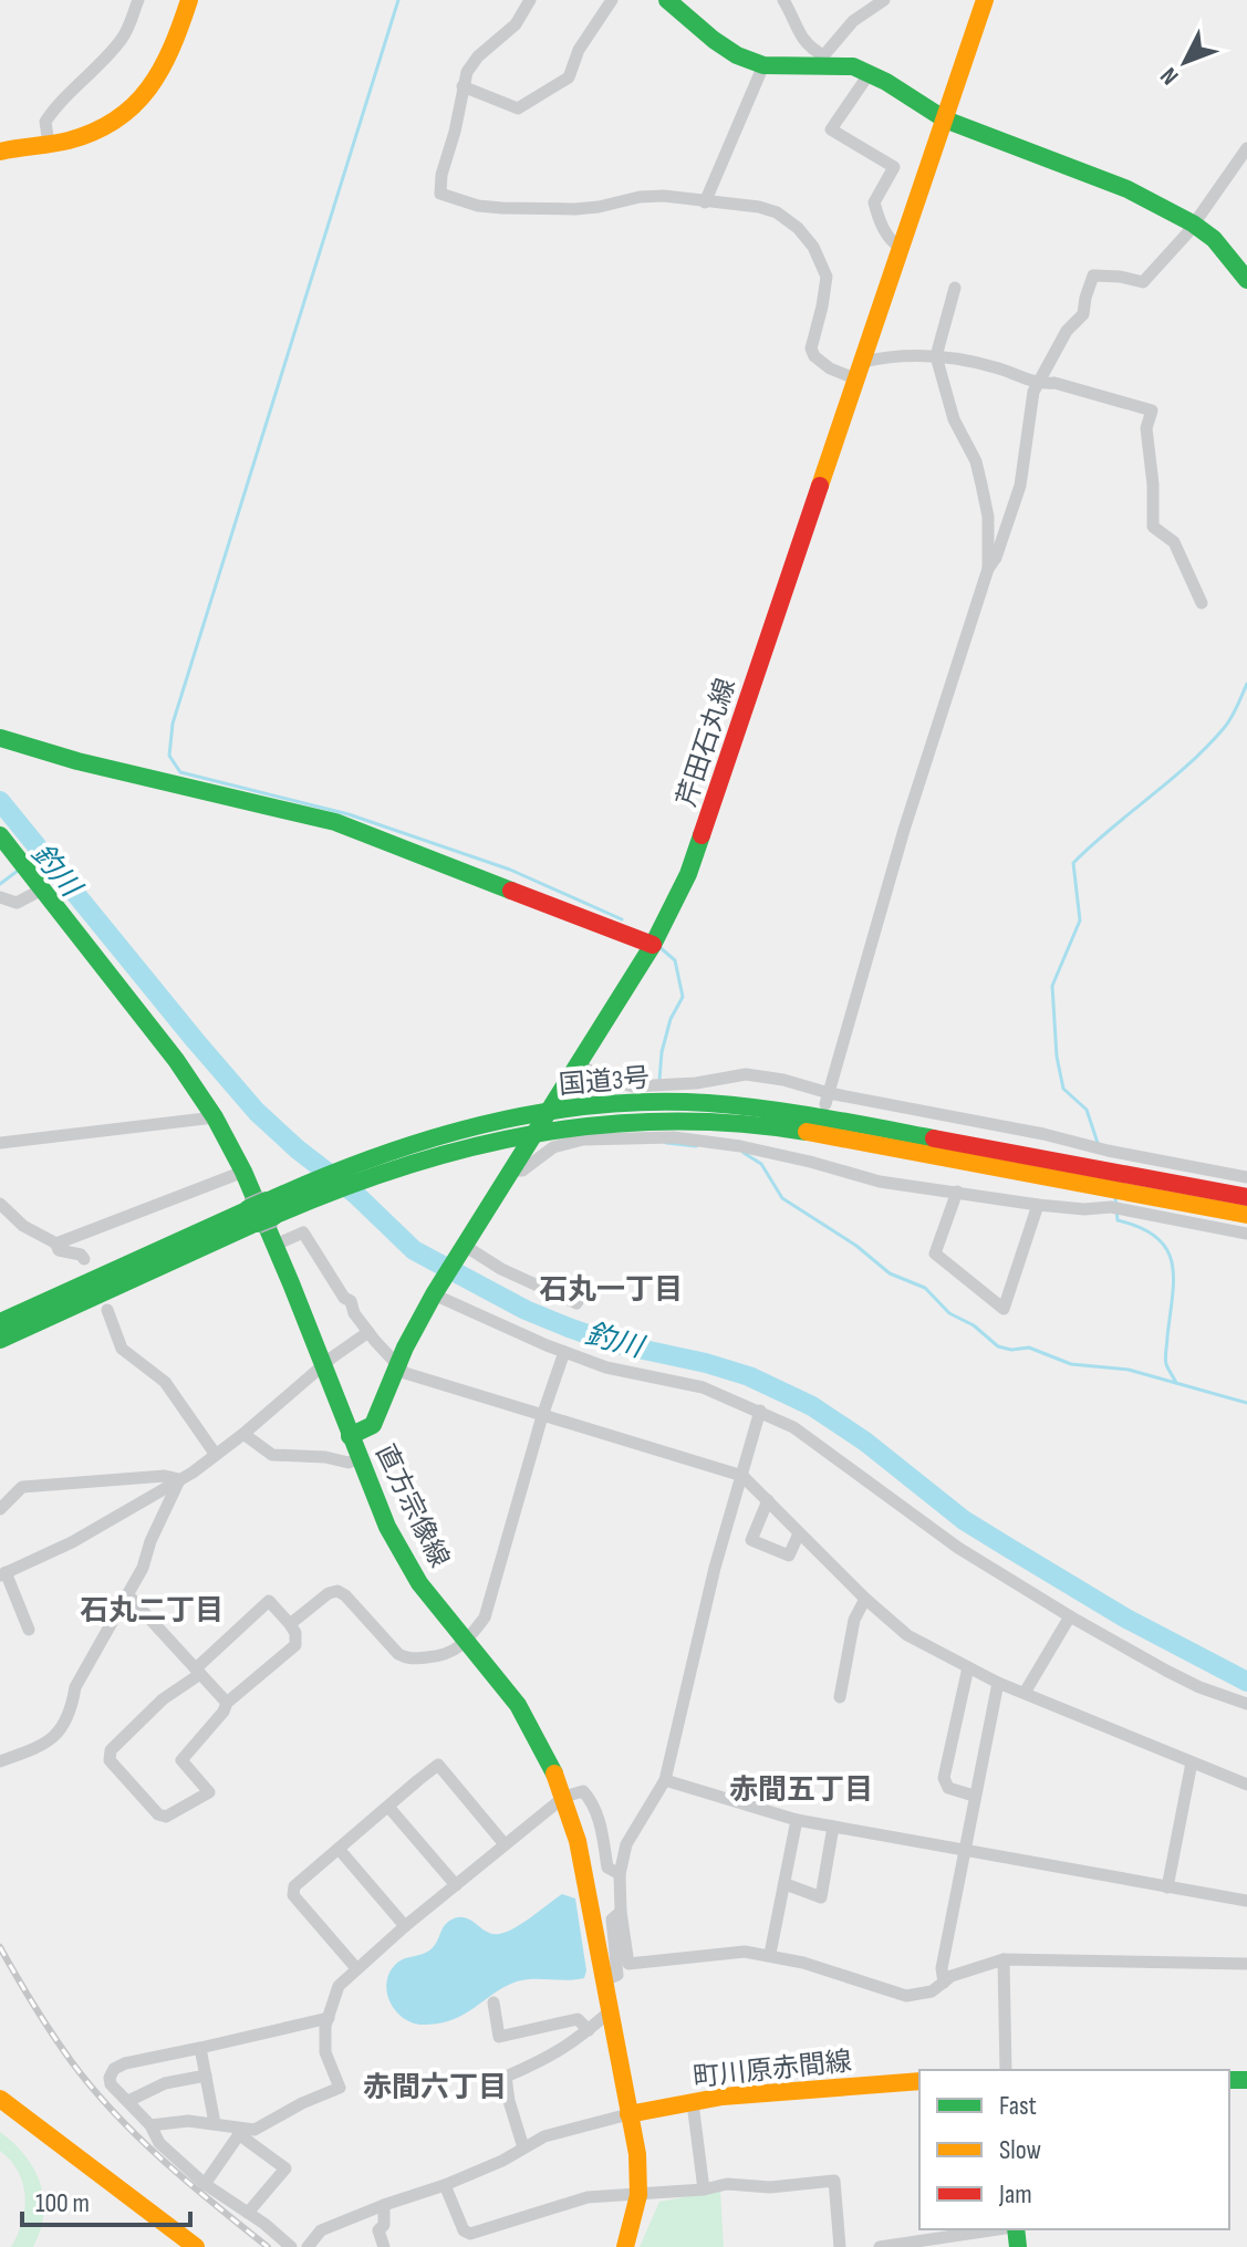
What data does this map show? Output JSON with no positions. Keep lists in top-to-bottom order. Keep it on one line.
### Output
{"streets":{"main road":["芹田石丸線","国道3号","直方宗像線","町川原赤間線"]},"crossings":[["芹田石丸線","国道3号"],["芹田石丸線","直方宗像線"],["直方宗像線","町川原赤間線"]],"districts":["石丸一丁目","石丸二丁目","赤間五丁目","赤間六丁目"],"water":["釣川"],"legend":["Fast","Slow","Jam"],"scale_bar":"100 m","north":"bottom left"}
